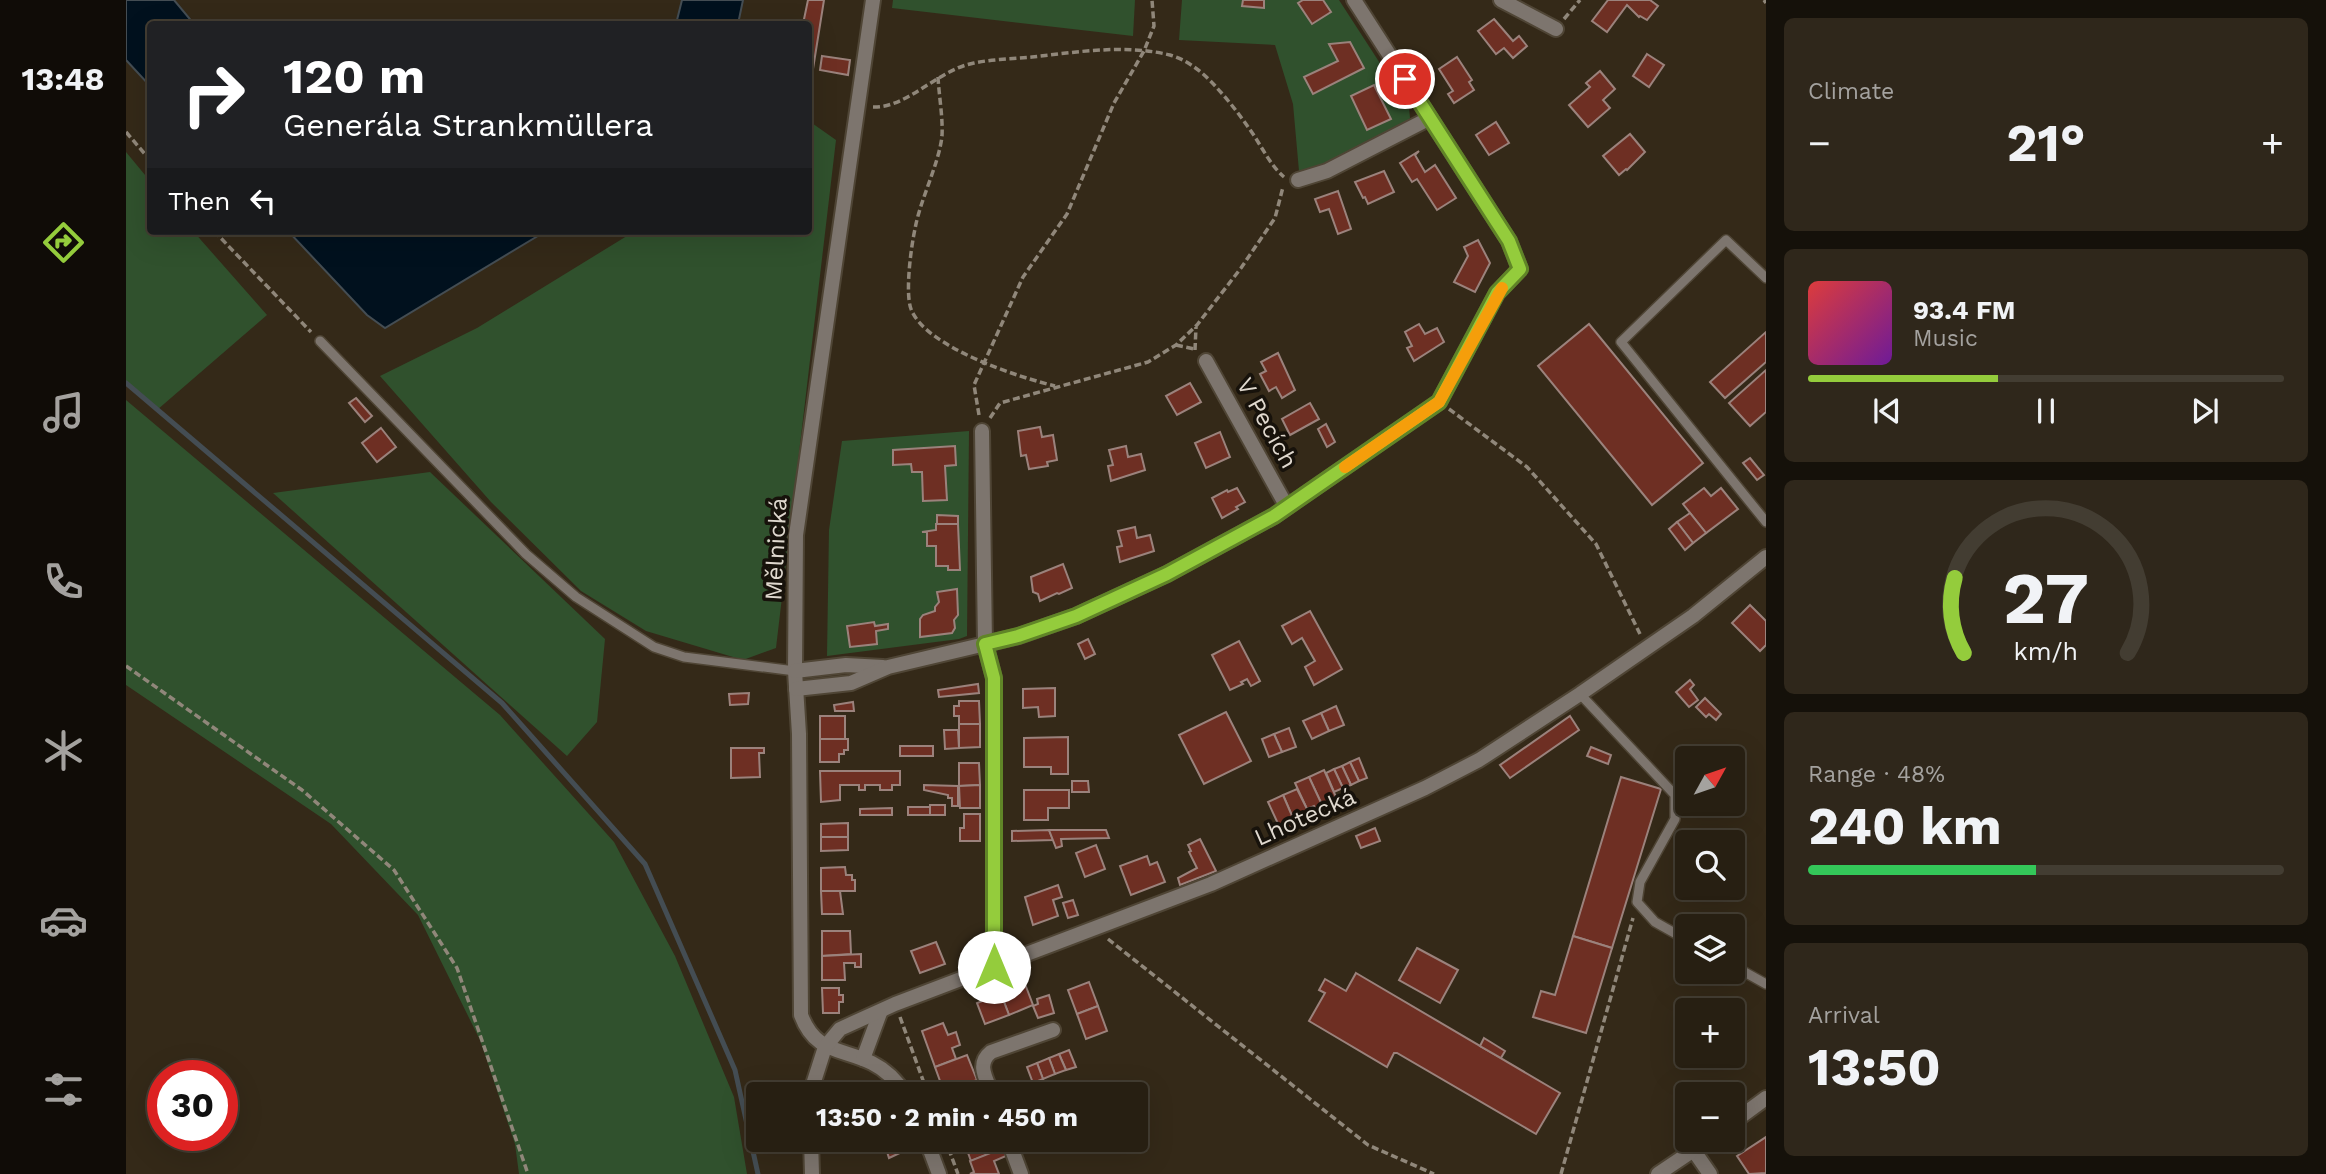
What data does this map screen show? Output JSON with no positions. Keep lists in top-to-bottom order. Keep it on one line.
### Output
{"streets":{"street":["V Pecích","Mělnická","Lhotecká"]},"crossings":[["Mělnická","Lhotecká"]],"north":"top right","page":{"tabs":"13:48","tile":["Climate",["Range · 48%","240 km"],["Arrival","13:50"]],"turn":["120 m","Generála Strankmüllera"],"heat":["−","21°","+"],"then":"Then","song":["93.4 FM","Music"],"map_buttons":["+","−"],"limit":"30","trip":"13:50 · 2 min · 450 m","gauge":["27","km/h"]}}
